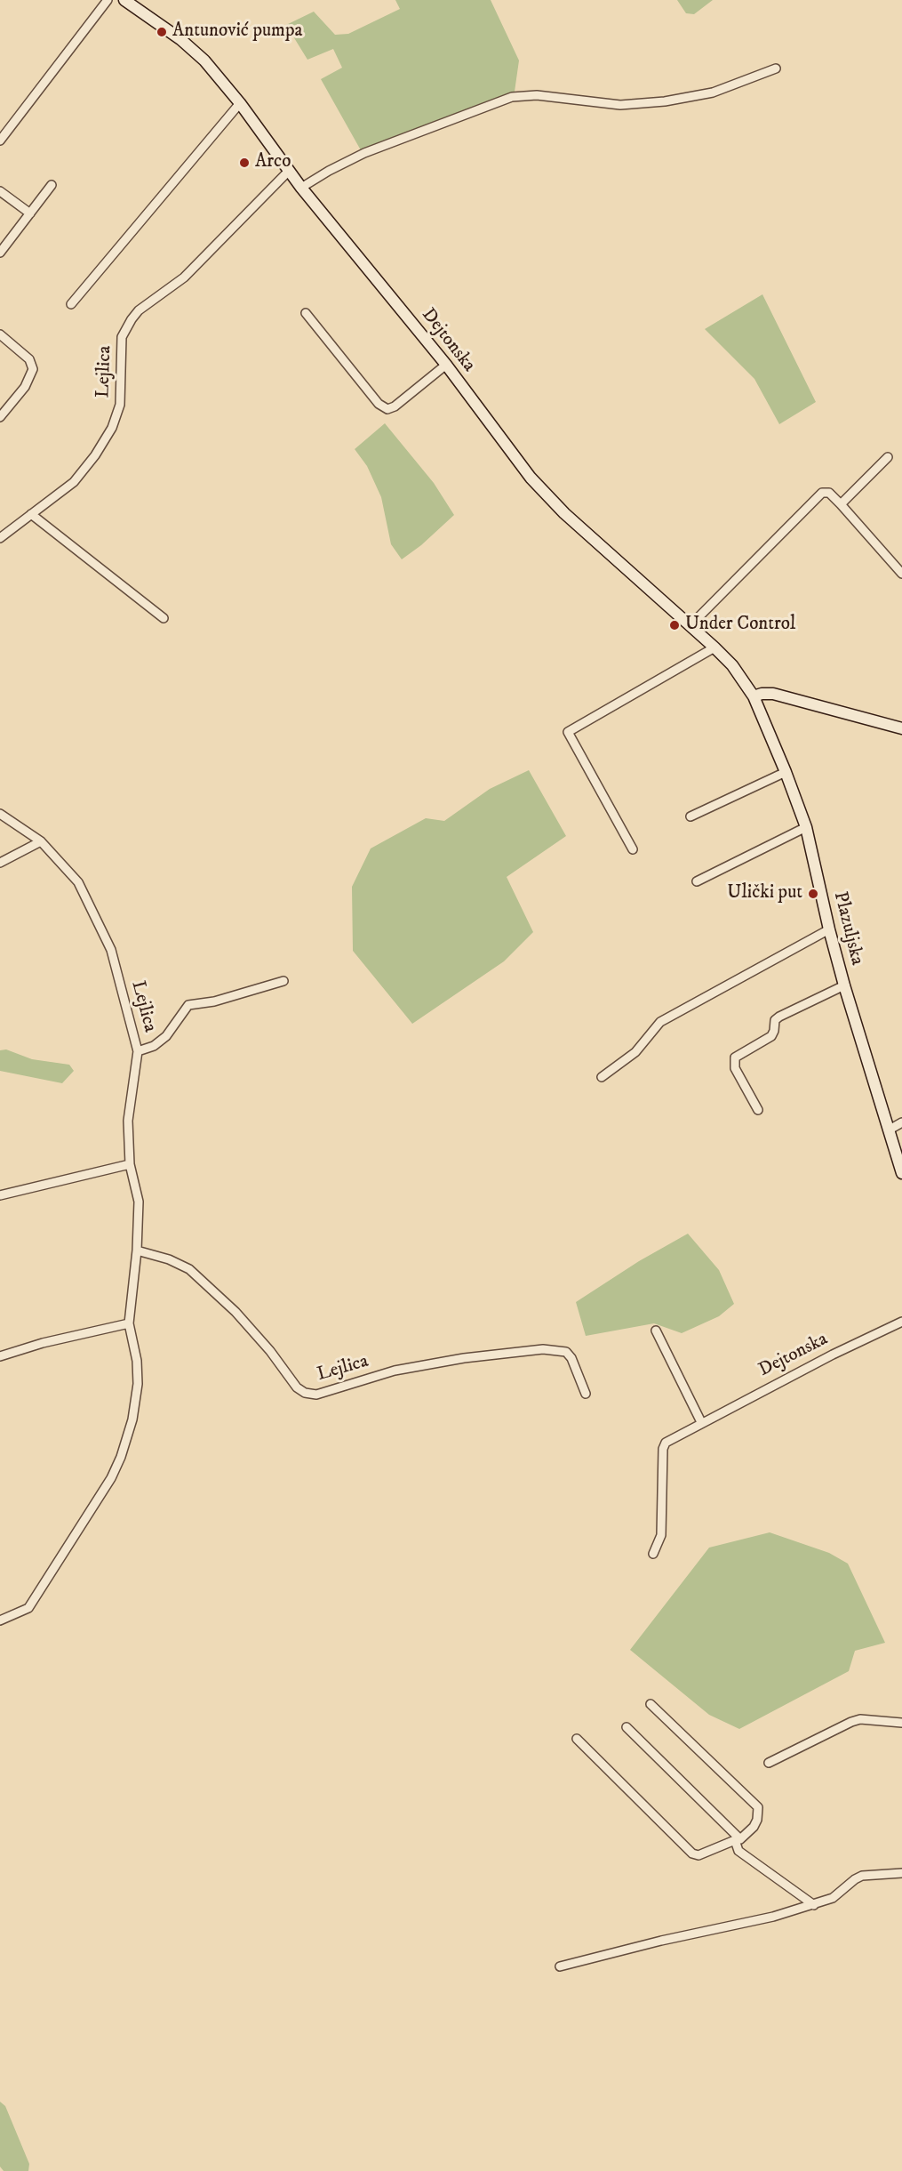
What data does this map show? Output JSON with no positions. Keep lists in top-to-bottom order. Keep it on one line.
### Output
{"streets":{"main road":["Dejtonska","Plazuljska"],"street":["Lejlica"]},"crossings":[["Dejtonska","Lejlica"],["Dejtonska","Plazuljska"]],"places":["Antunović pumpa","Arco","Under Control","Ulički put"]}
